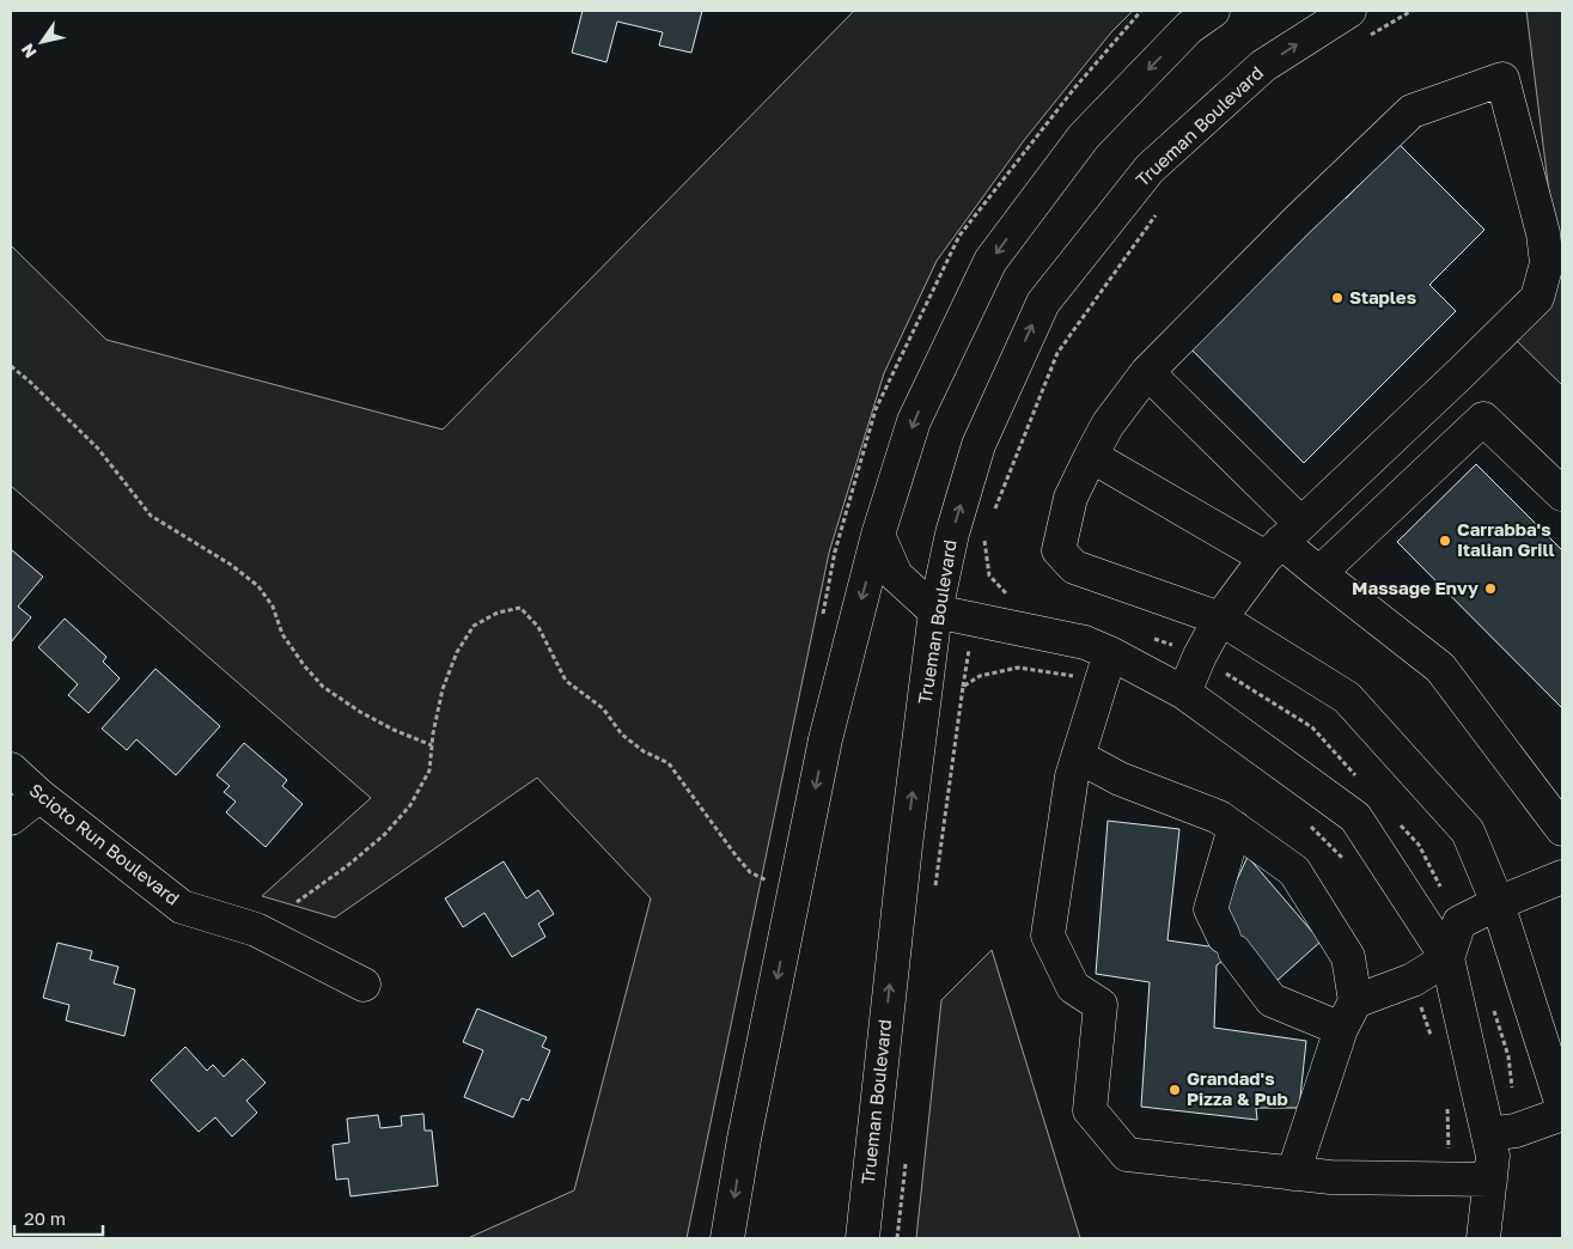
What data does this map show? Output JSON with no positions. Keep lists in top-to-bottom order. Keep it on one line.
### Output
{"streets":{"main road":["Trueman Boulevard","Scioto Run Boulevard"]},"places":["Staples","Carrabba's Italian Grill","Massage Envy","Grandad's Pizza & Pub"],"scale_bar":"20 m","north":"bottom left"}
